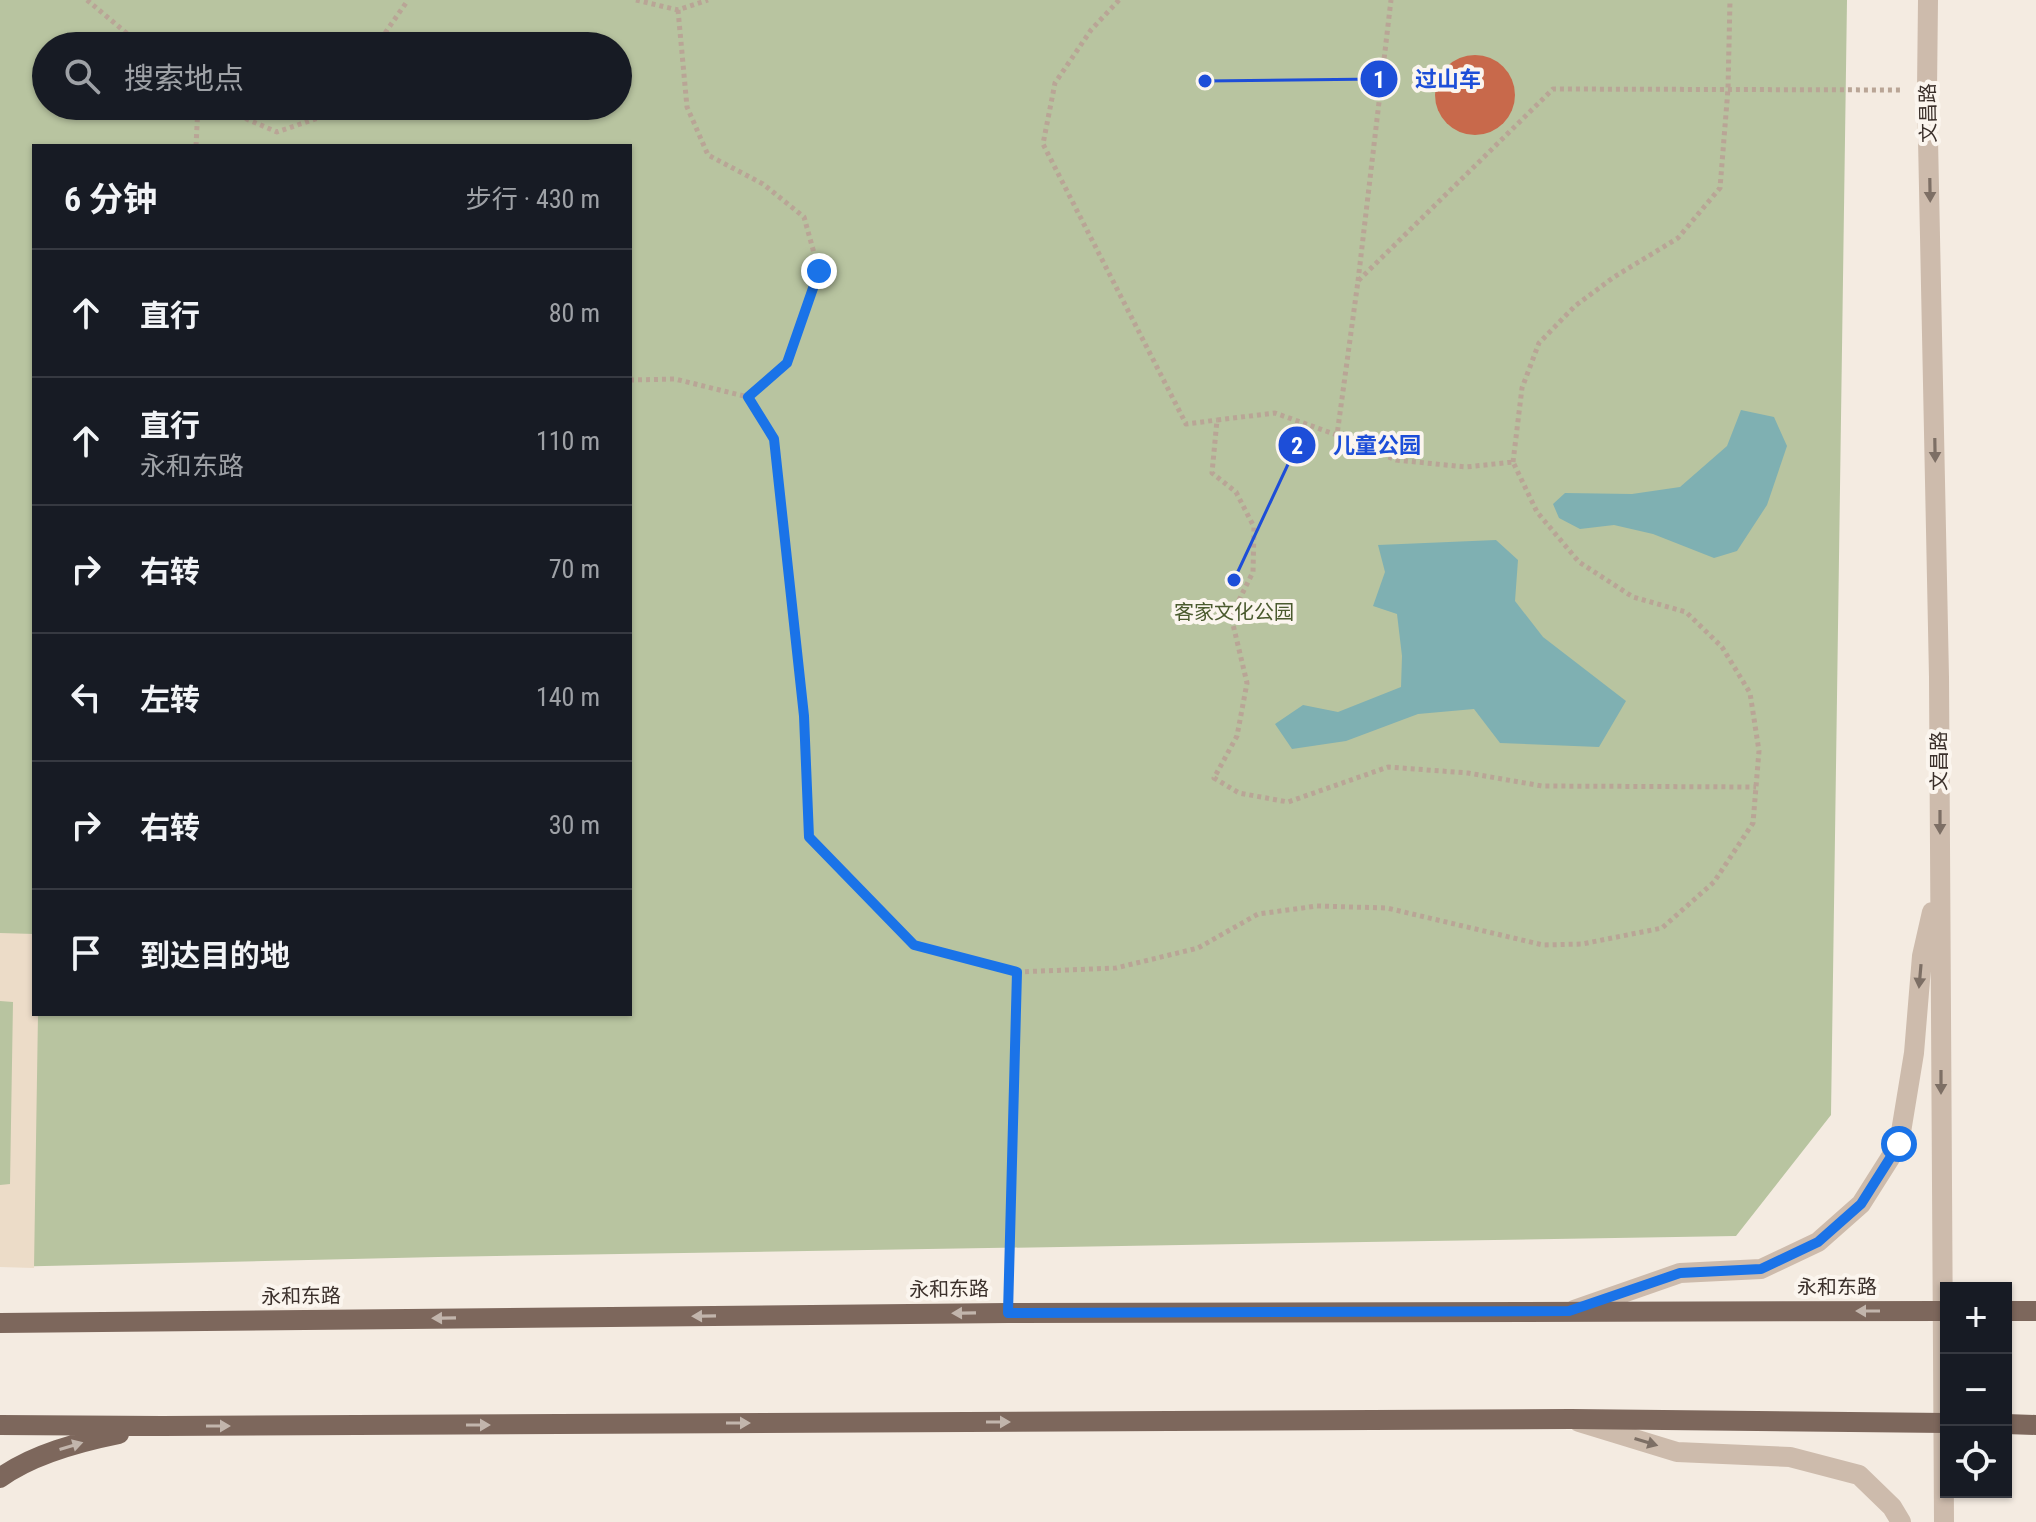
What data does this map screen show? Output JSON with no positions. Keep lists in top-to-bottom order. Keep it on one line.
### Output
{"streets":{"main road":["永和东路"],"street":["文昌路"]},"one_way":["文昌路"],"parks":["客家文化公园"],"places":["过山车","儿童公园"],"page":{"search":"搜索地点","heading":["6 分钟","步行 · 430 m"],"list":[["直行","80 m"],["直行","永和东路","110 m"],["右转","70 m"],["左转","140 m"],["右转","30 m"],"到达目的地"],"map_buttons":["+","−"]}}
